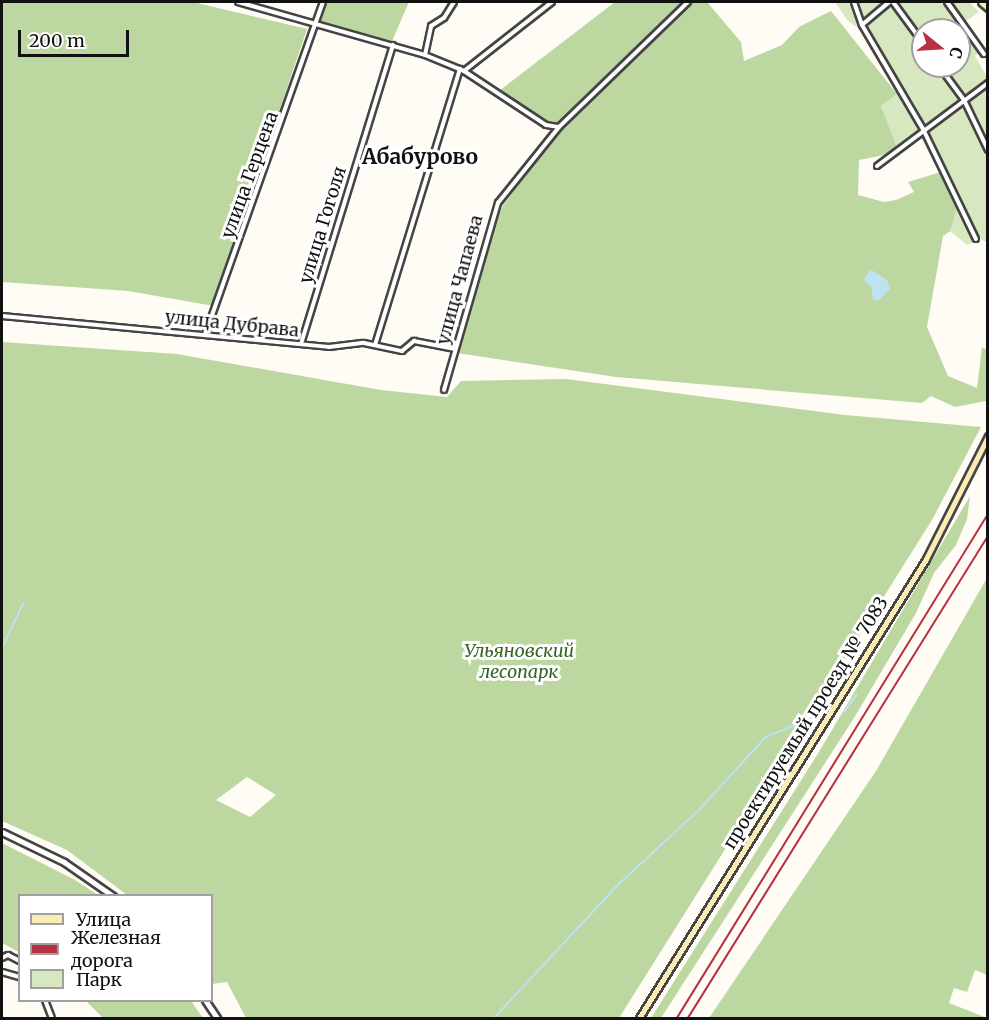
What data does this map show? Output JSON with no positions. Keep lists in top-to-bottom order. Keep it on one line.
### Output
{"streets":{"main road":["проектируемый проезд № 7083"],"street":["улица Герцена","улица Гоголя","улица Чапаева","улица Дубрава"]},"crossings":[["улица Герцена","улица Дубрава"],["улица Гоголя","улица Дубрава"],["улица Чапаева","улица Дубрава"]],"districts":["Абабурово"],"parks":["Ульяновский лесопарк"],"legend":["Улица","Железная дорога","Парк"],"scale_bar":"200 m","north":"right"}
